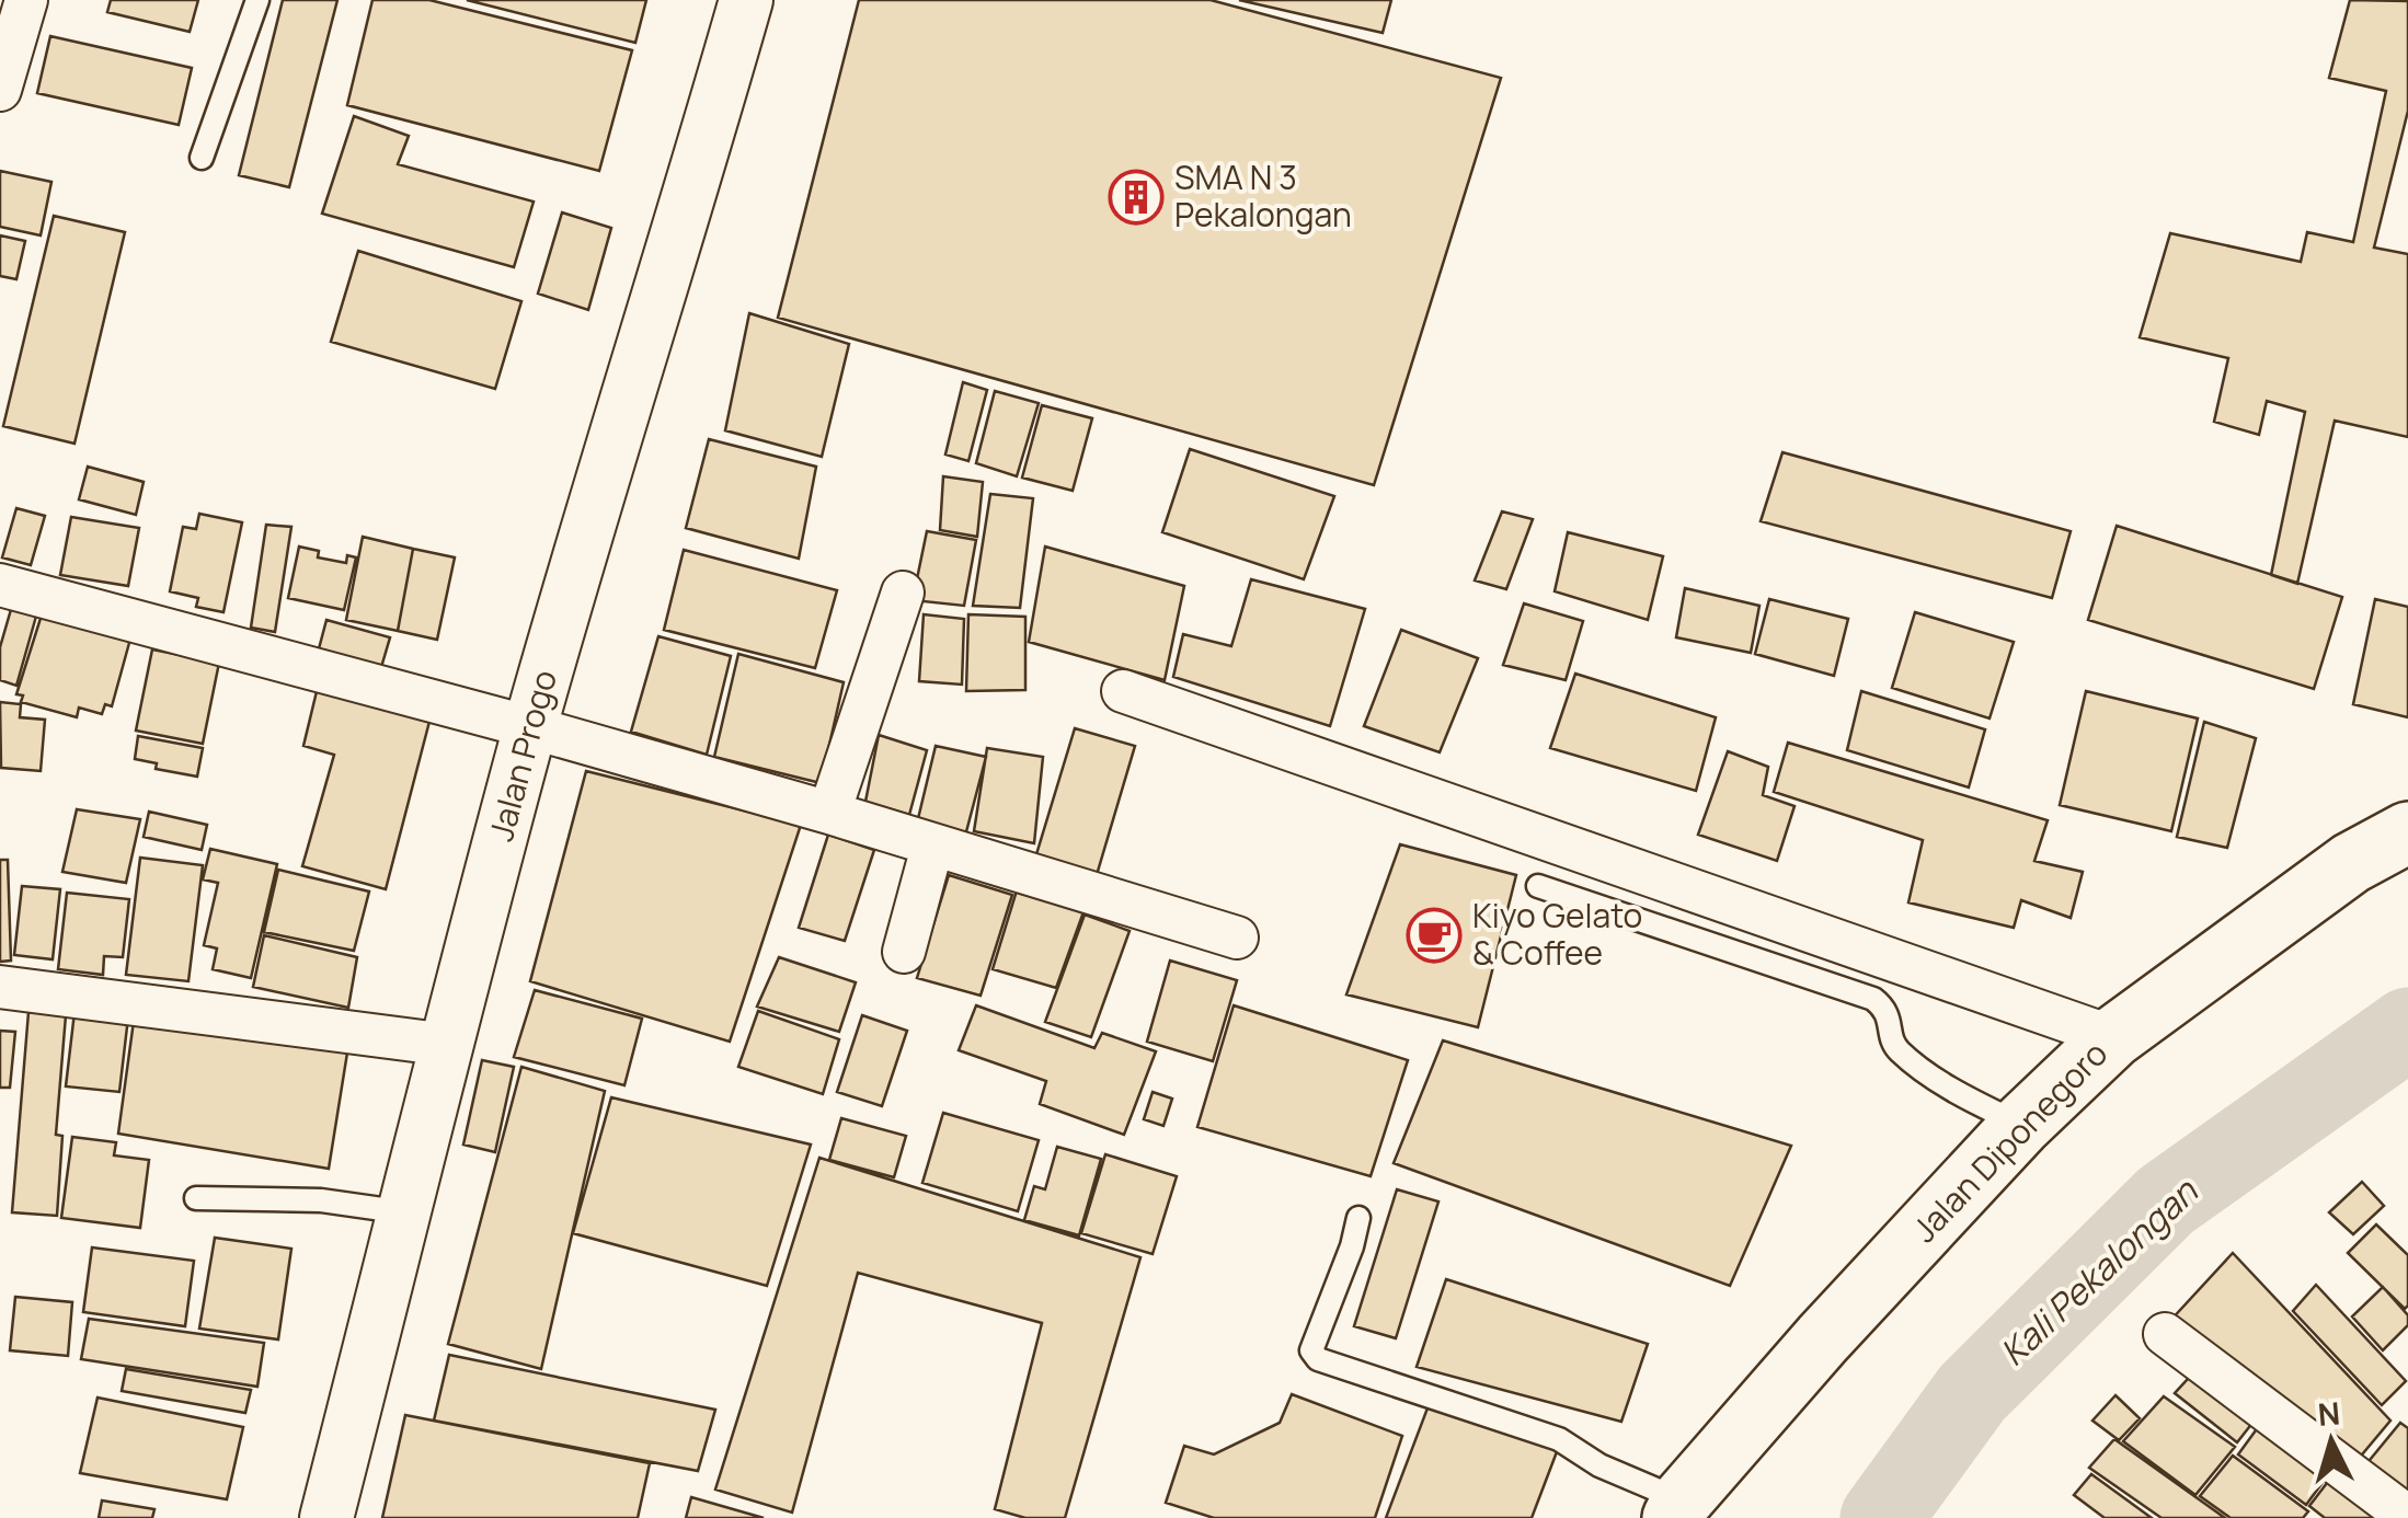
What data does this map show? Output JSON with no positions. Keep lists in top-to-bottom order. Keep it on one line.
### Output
{"streets":{"main road":["Jalan Diponegoro"],"street":["Jalan Progo"]},"water":["Kali Pekalongan"],"places":{"building":["SMA N 3 Pekalongan"],"cafe":["Kiyo Gelato & Coffee"]},"north":"top"}
